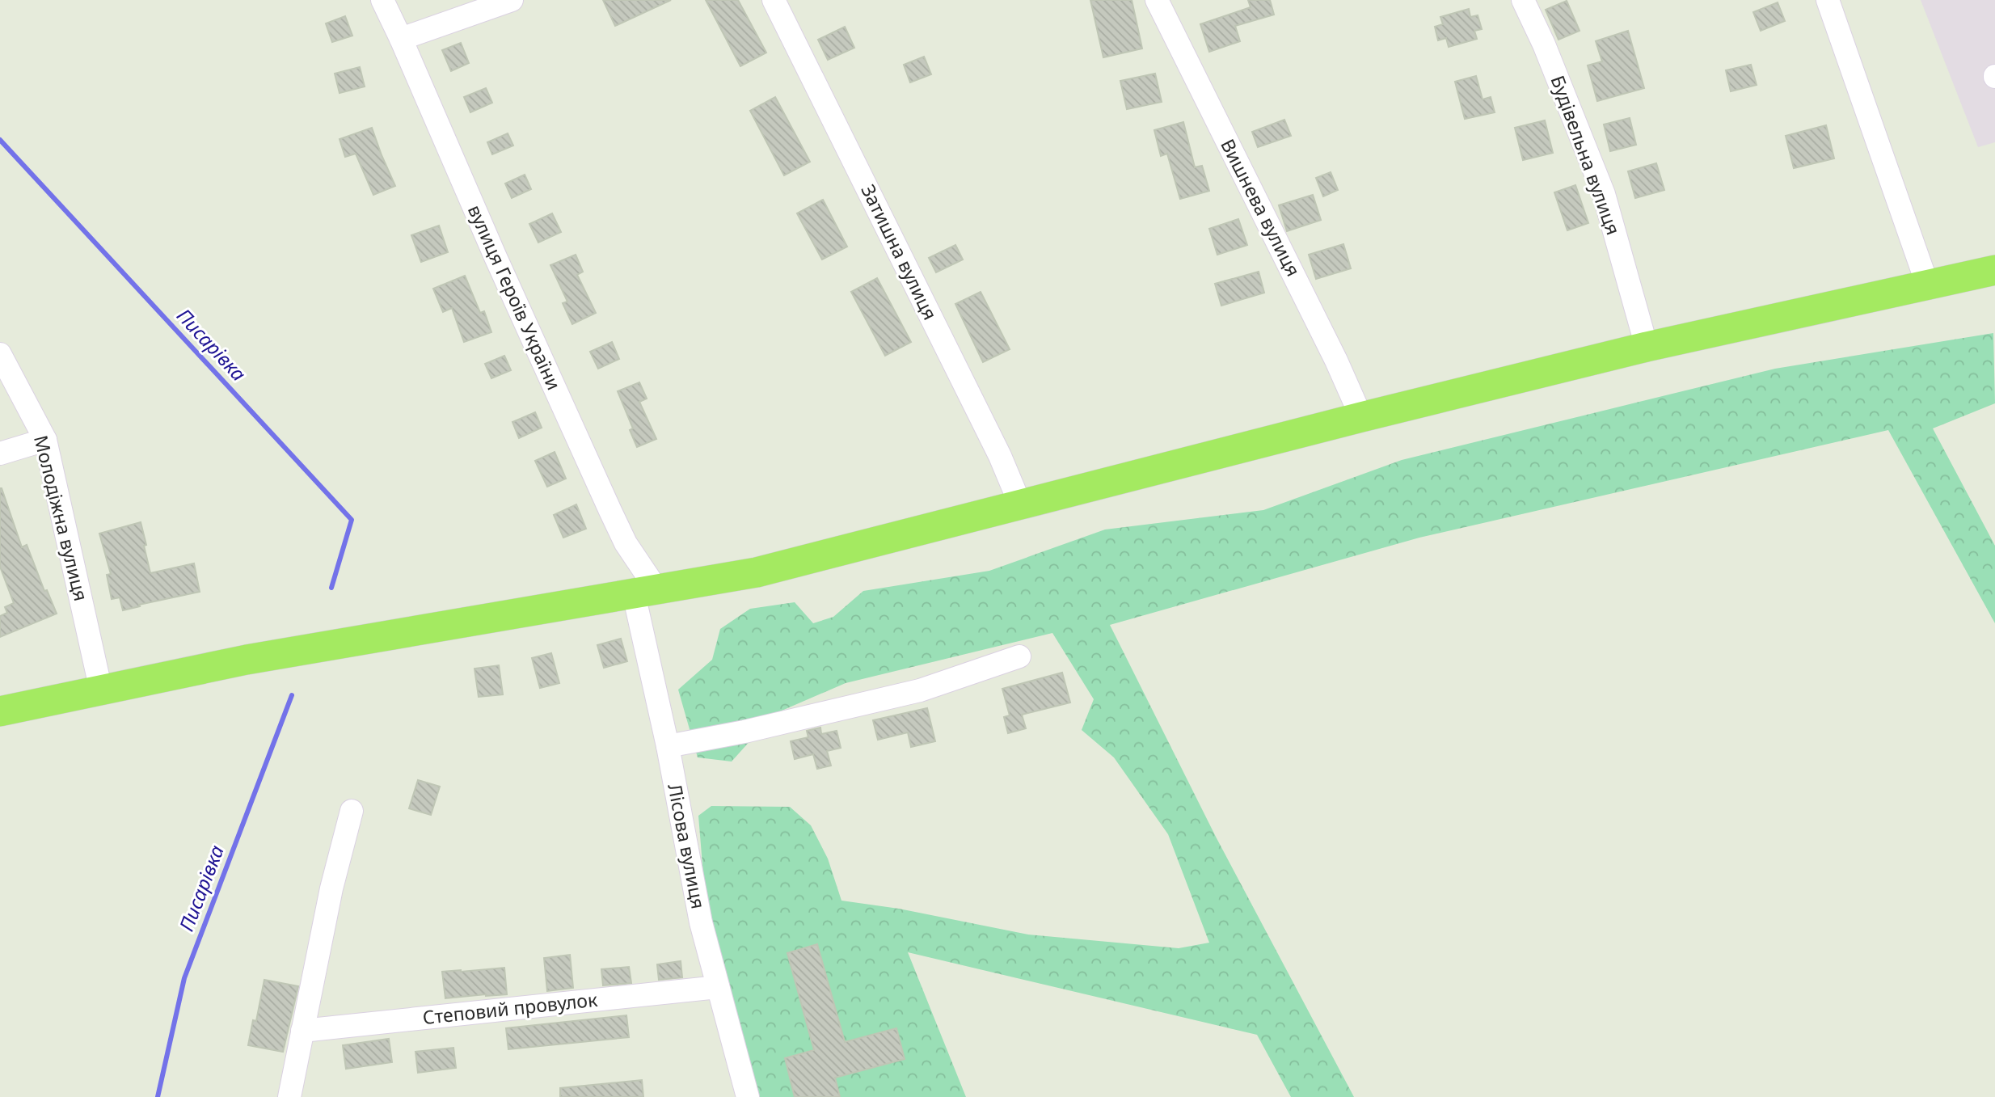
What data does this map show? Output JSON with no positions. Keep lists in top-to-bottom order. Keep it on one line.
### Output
{"streets":{"street":["Будівельна вулиця","Вишнева вулиця","Затишна вулиця","вулиця Героїв України","Молодіжна вулиця","Лісова вулиця","Степовий провулок"]},"crossings":[["вулиця Героїв України","Лісова вулиця"],["Лісова вулиця","Степовий провулок"]],"water":["Писарівка"]}
